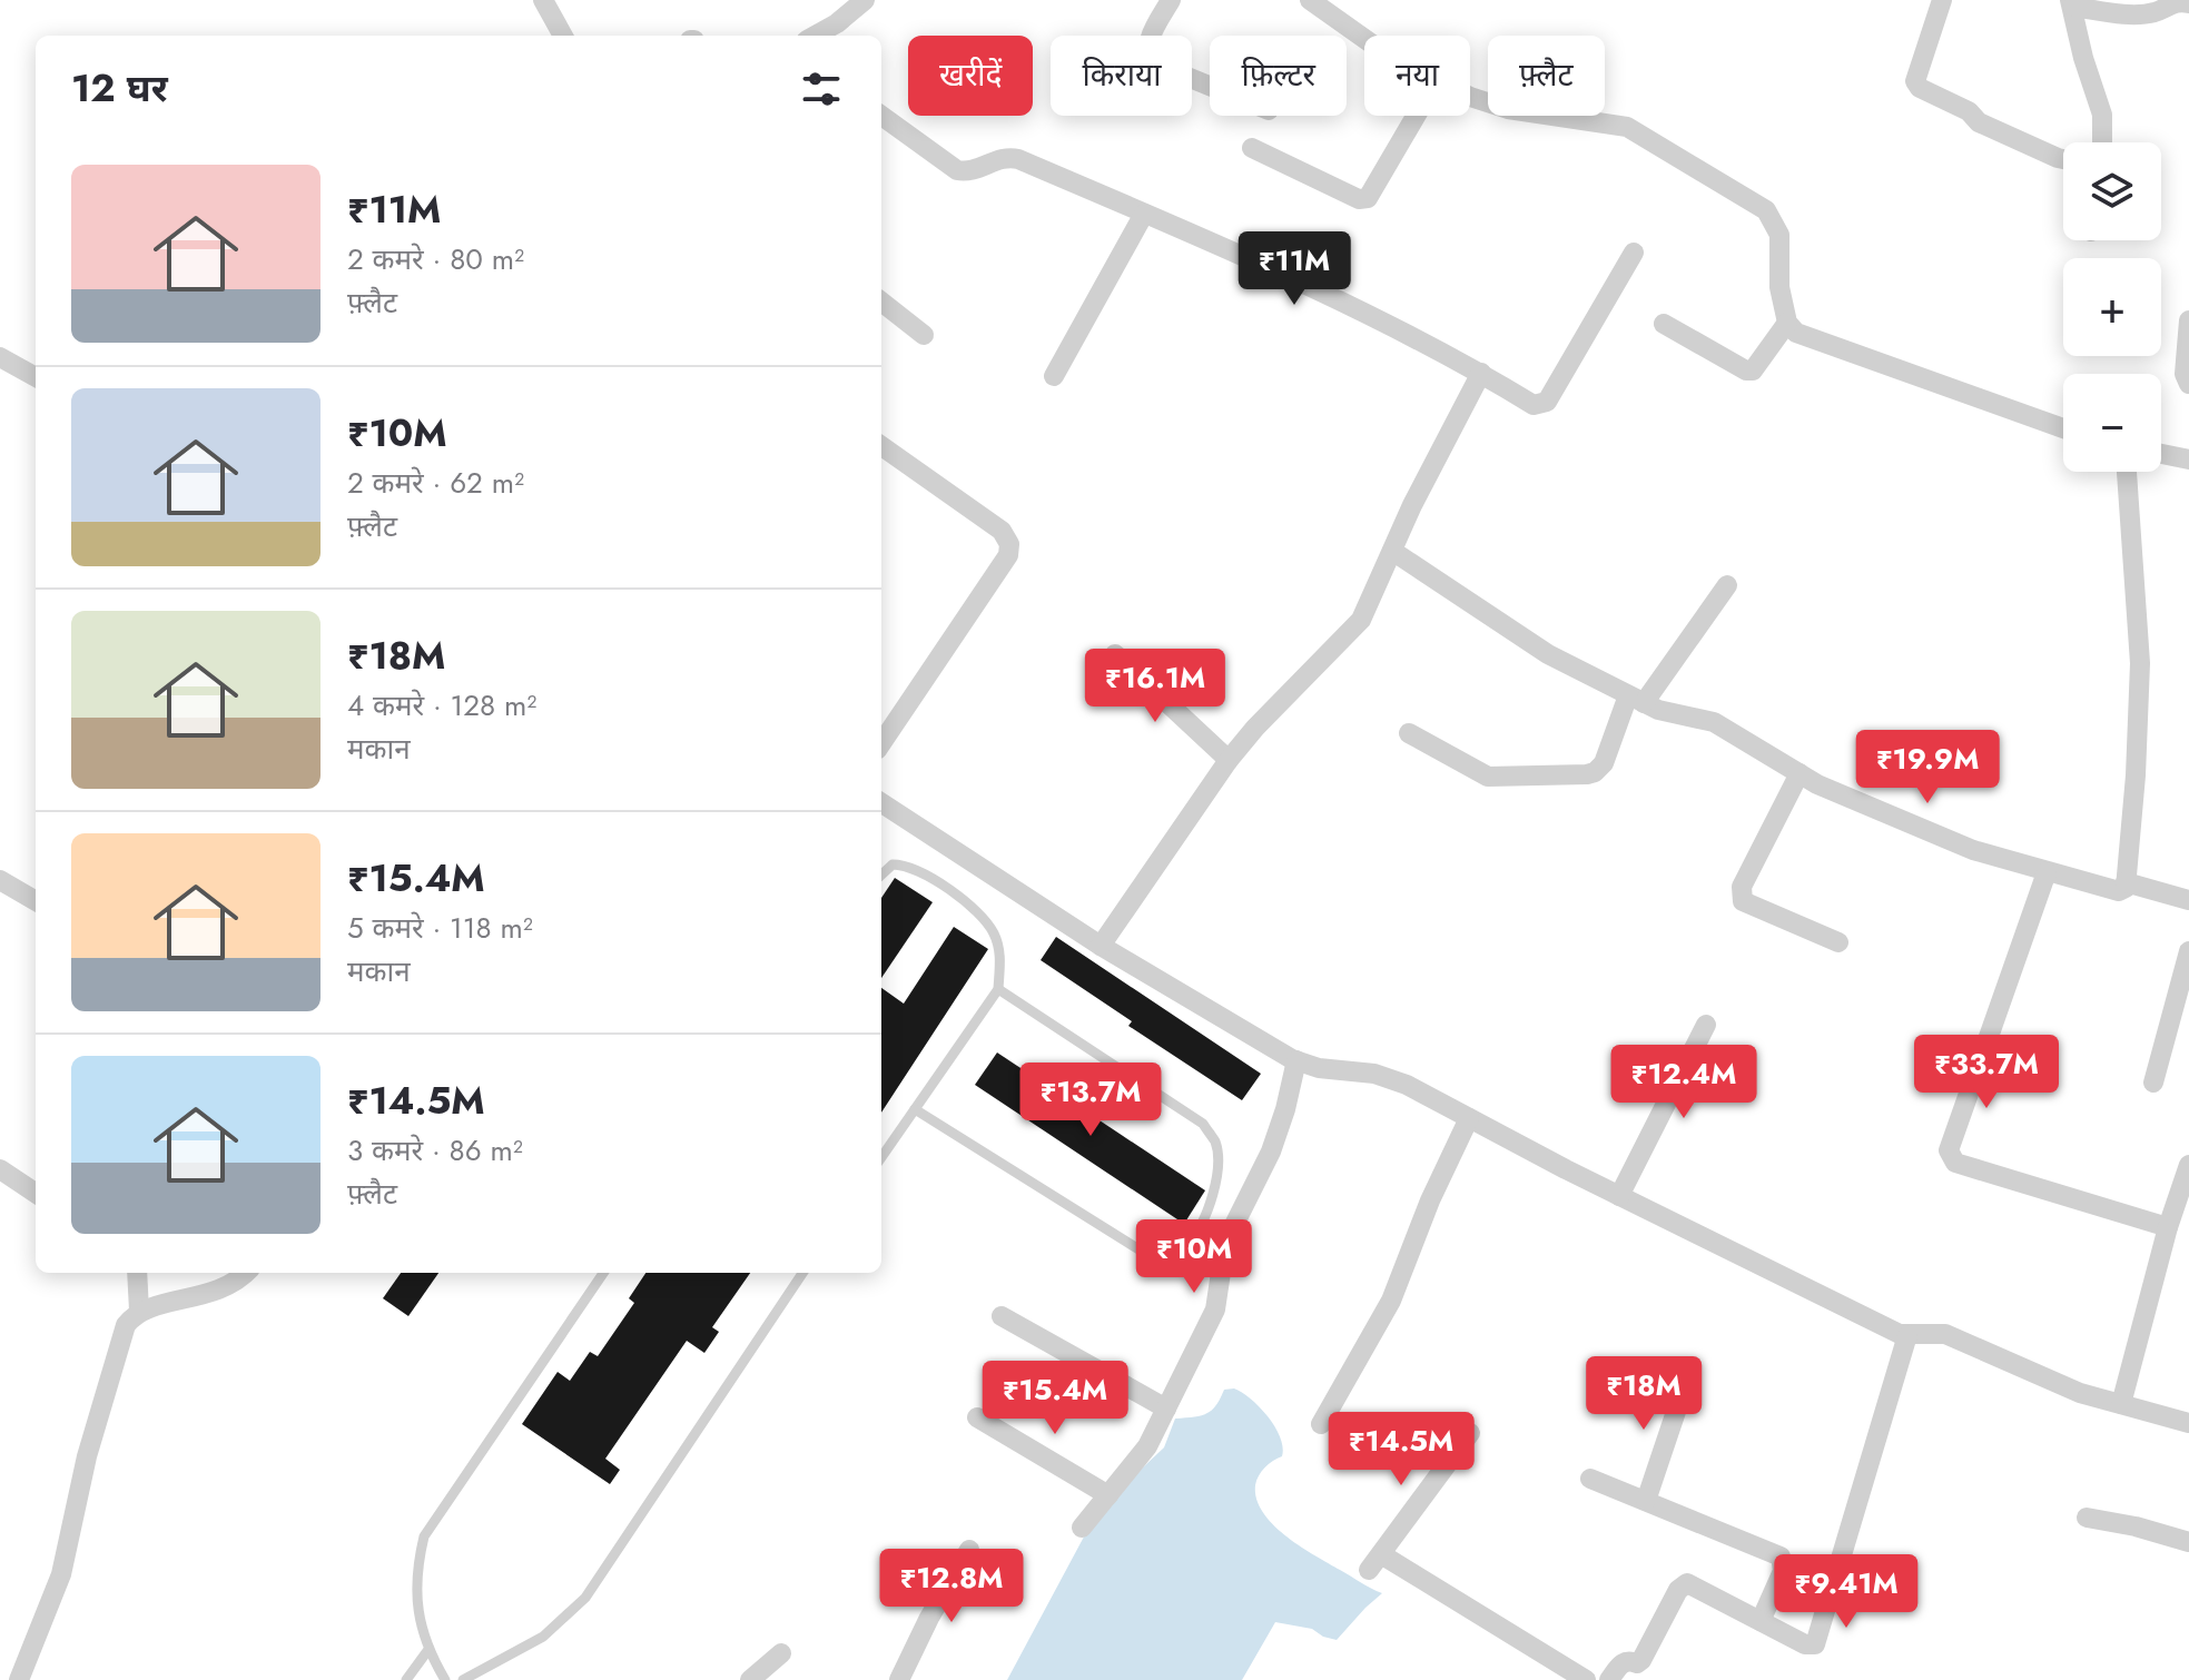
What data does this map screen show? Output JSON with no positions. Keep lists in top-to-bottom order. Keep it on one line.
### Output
{"page":{"chip":["खरीदें","किराया","फ़िल्टर","नया","फ़्लैट"],"heading":"12 घर","map_buttons":["+","−"],"list":[{"name":"₹11M","note":"2 कमरे · 80 m² · फ़्लैट"},{"name":"₹10M","note":"2 कमरे · 62 m² · फ़्लैट"},{"name":"₹18M","note":"4 कमरे · 128 m² · मकान"},{"name":"₹15.4M","note":"5 कमरे · 118 m² · मकान"},{"name":"₹14.5M","note":"3 कमरे · 86 m² · फ़्लैट"}],"price":["₹11M","₹16.1M","₹19.9M","₹33.7M","₹12.4M","₹13.7M","₹10M","₹18M","₹15.4M","₹14.5M","₹12.8M","₹9.41M"]}}
